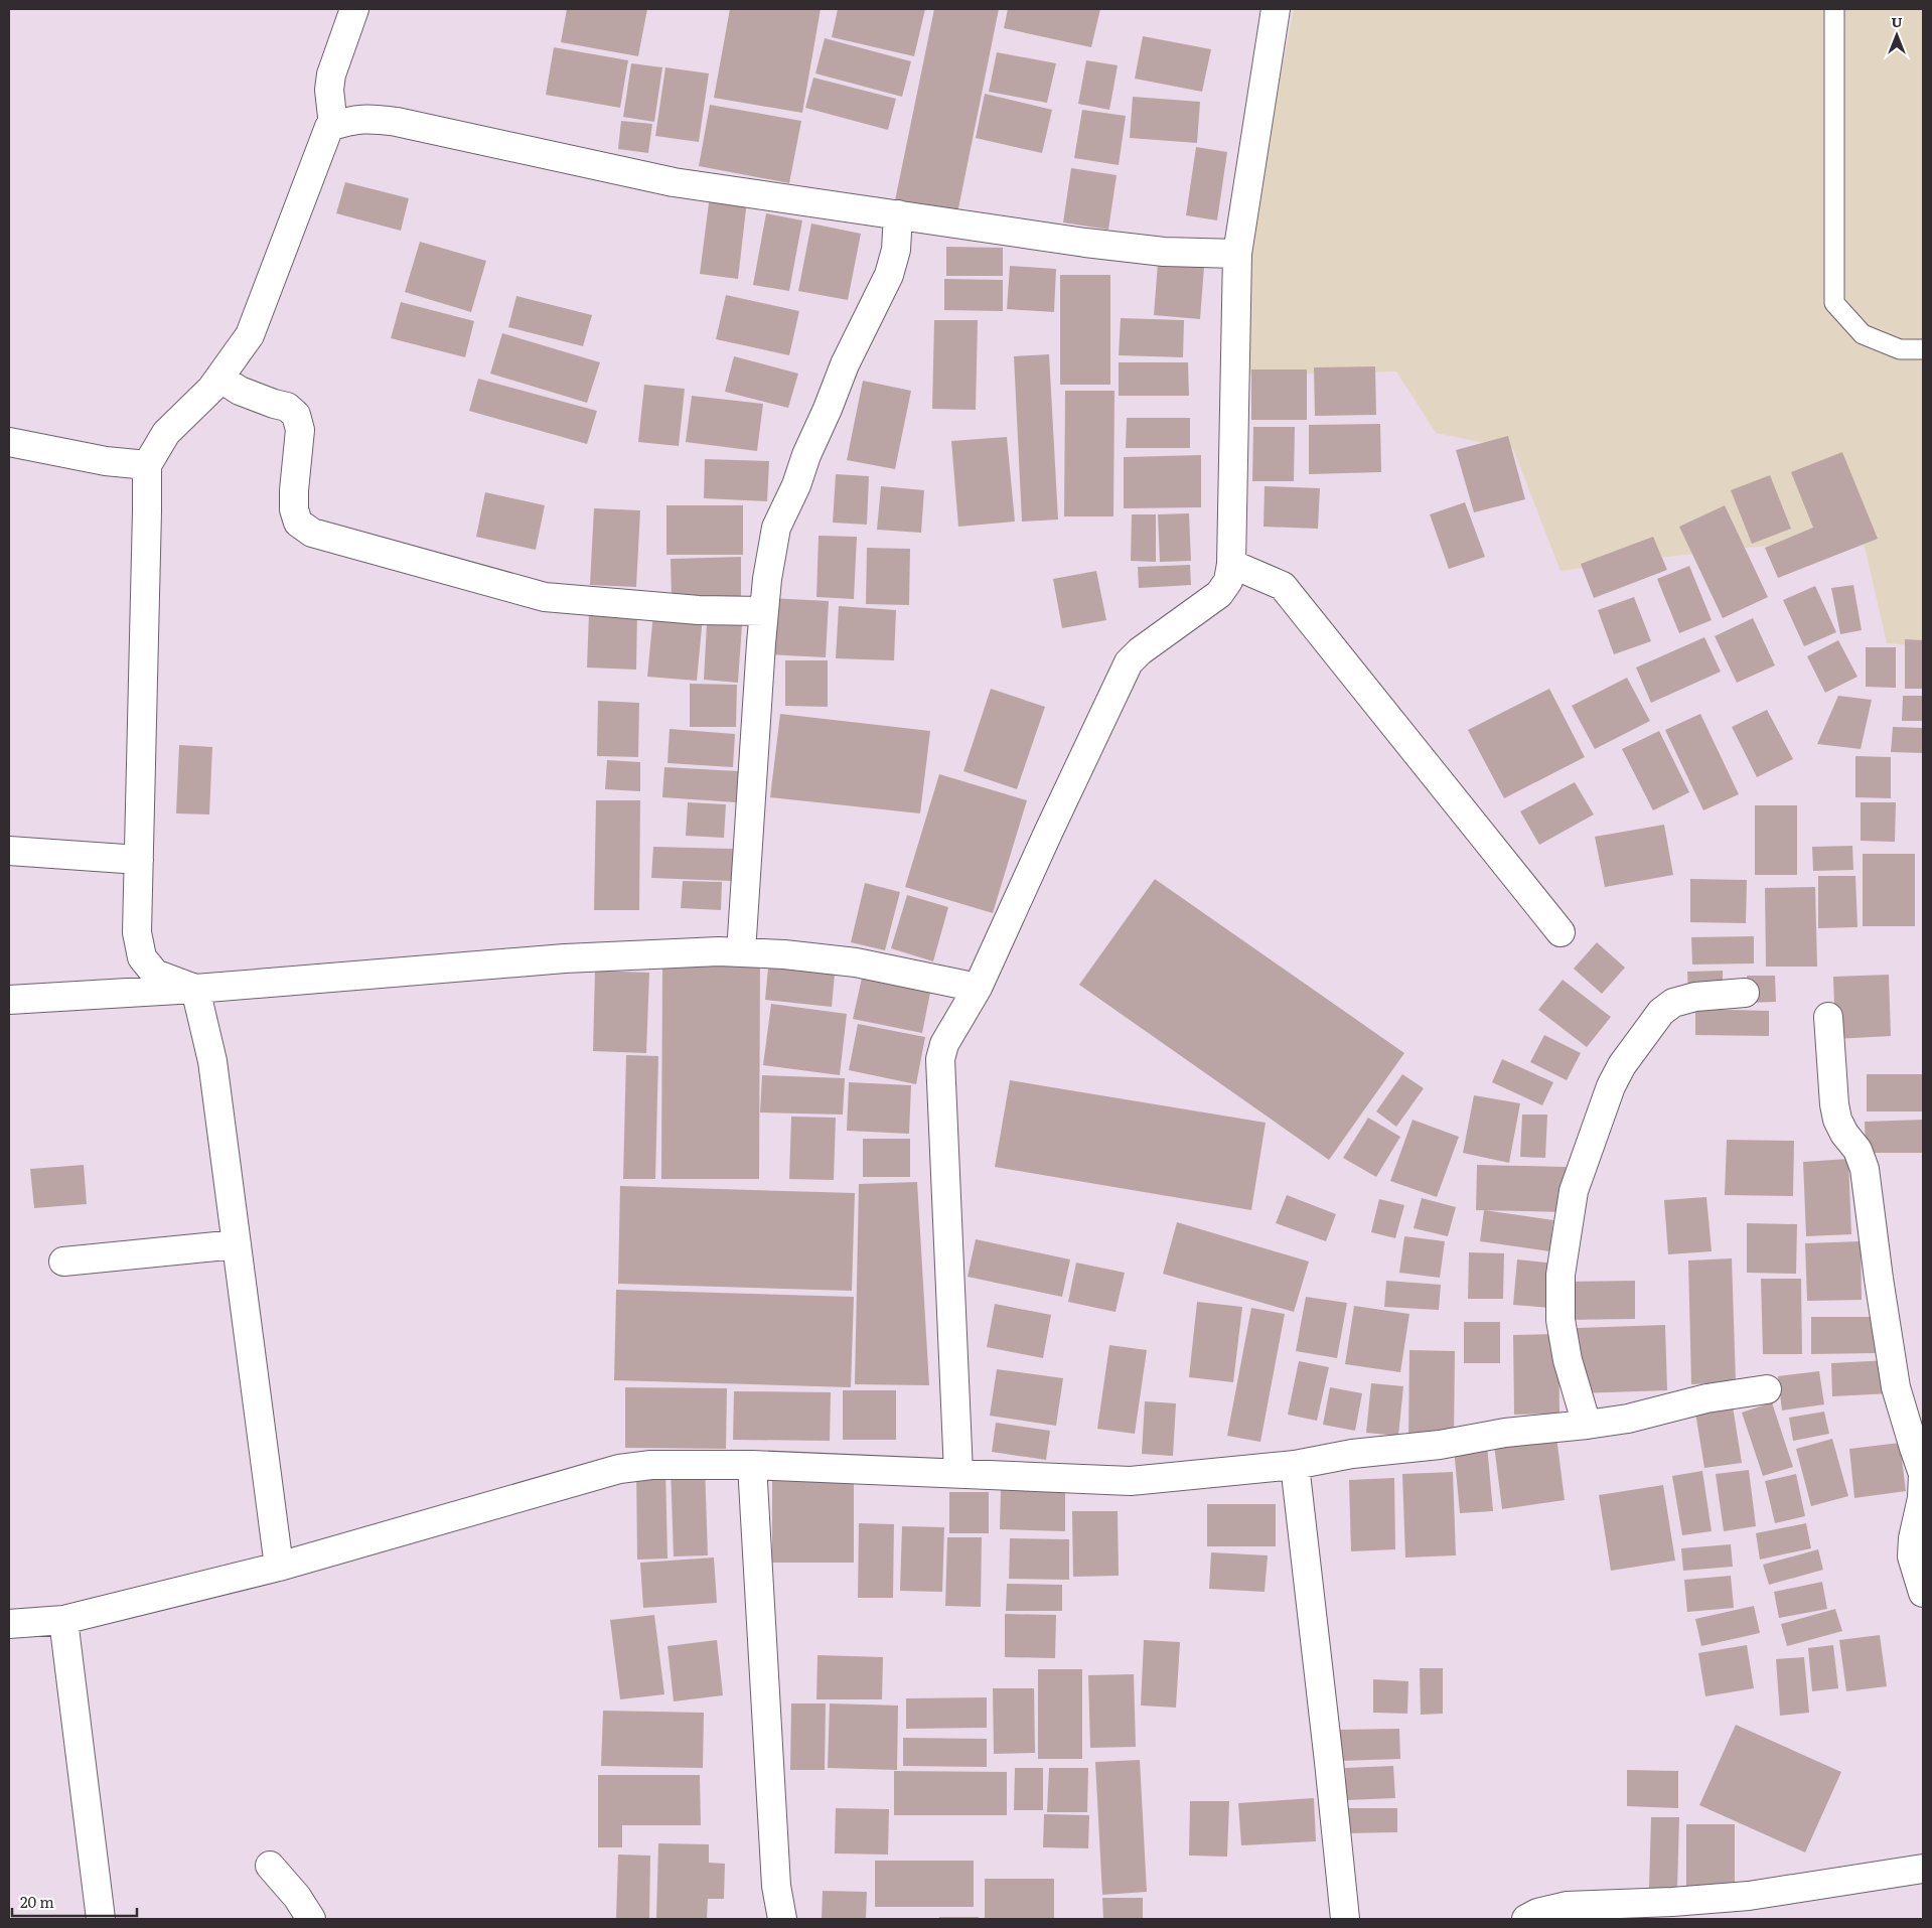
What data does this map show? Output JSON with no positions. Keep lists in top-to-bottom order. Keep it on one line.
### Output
{"scale_bar":"20 m","north":"top"}
